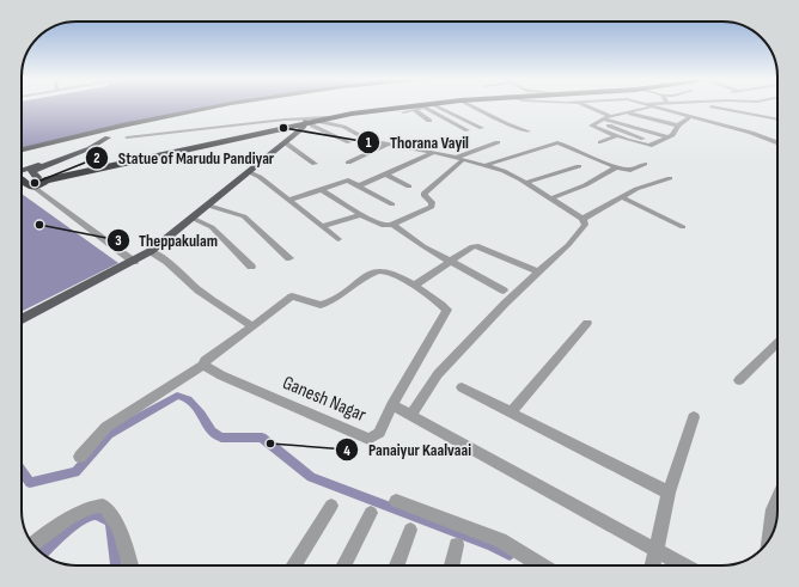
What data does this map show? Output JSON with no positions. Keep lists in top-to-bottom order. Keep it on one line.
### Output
{"streets":{"street":["Ganesh Nagar"]},"places":["Thorana Vayil","Statue of Marudu Pandiyar","Theppakulam","Panaiyur Kaalvaai"]}
